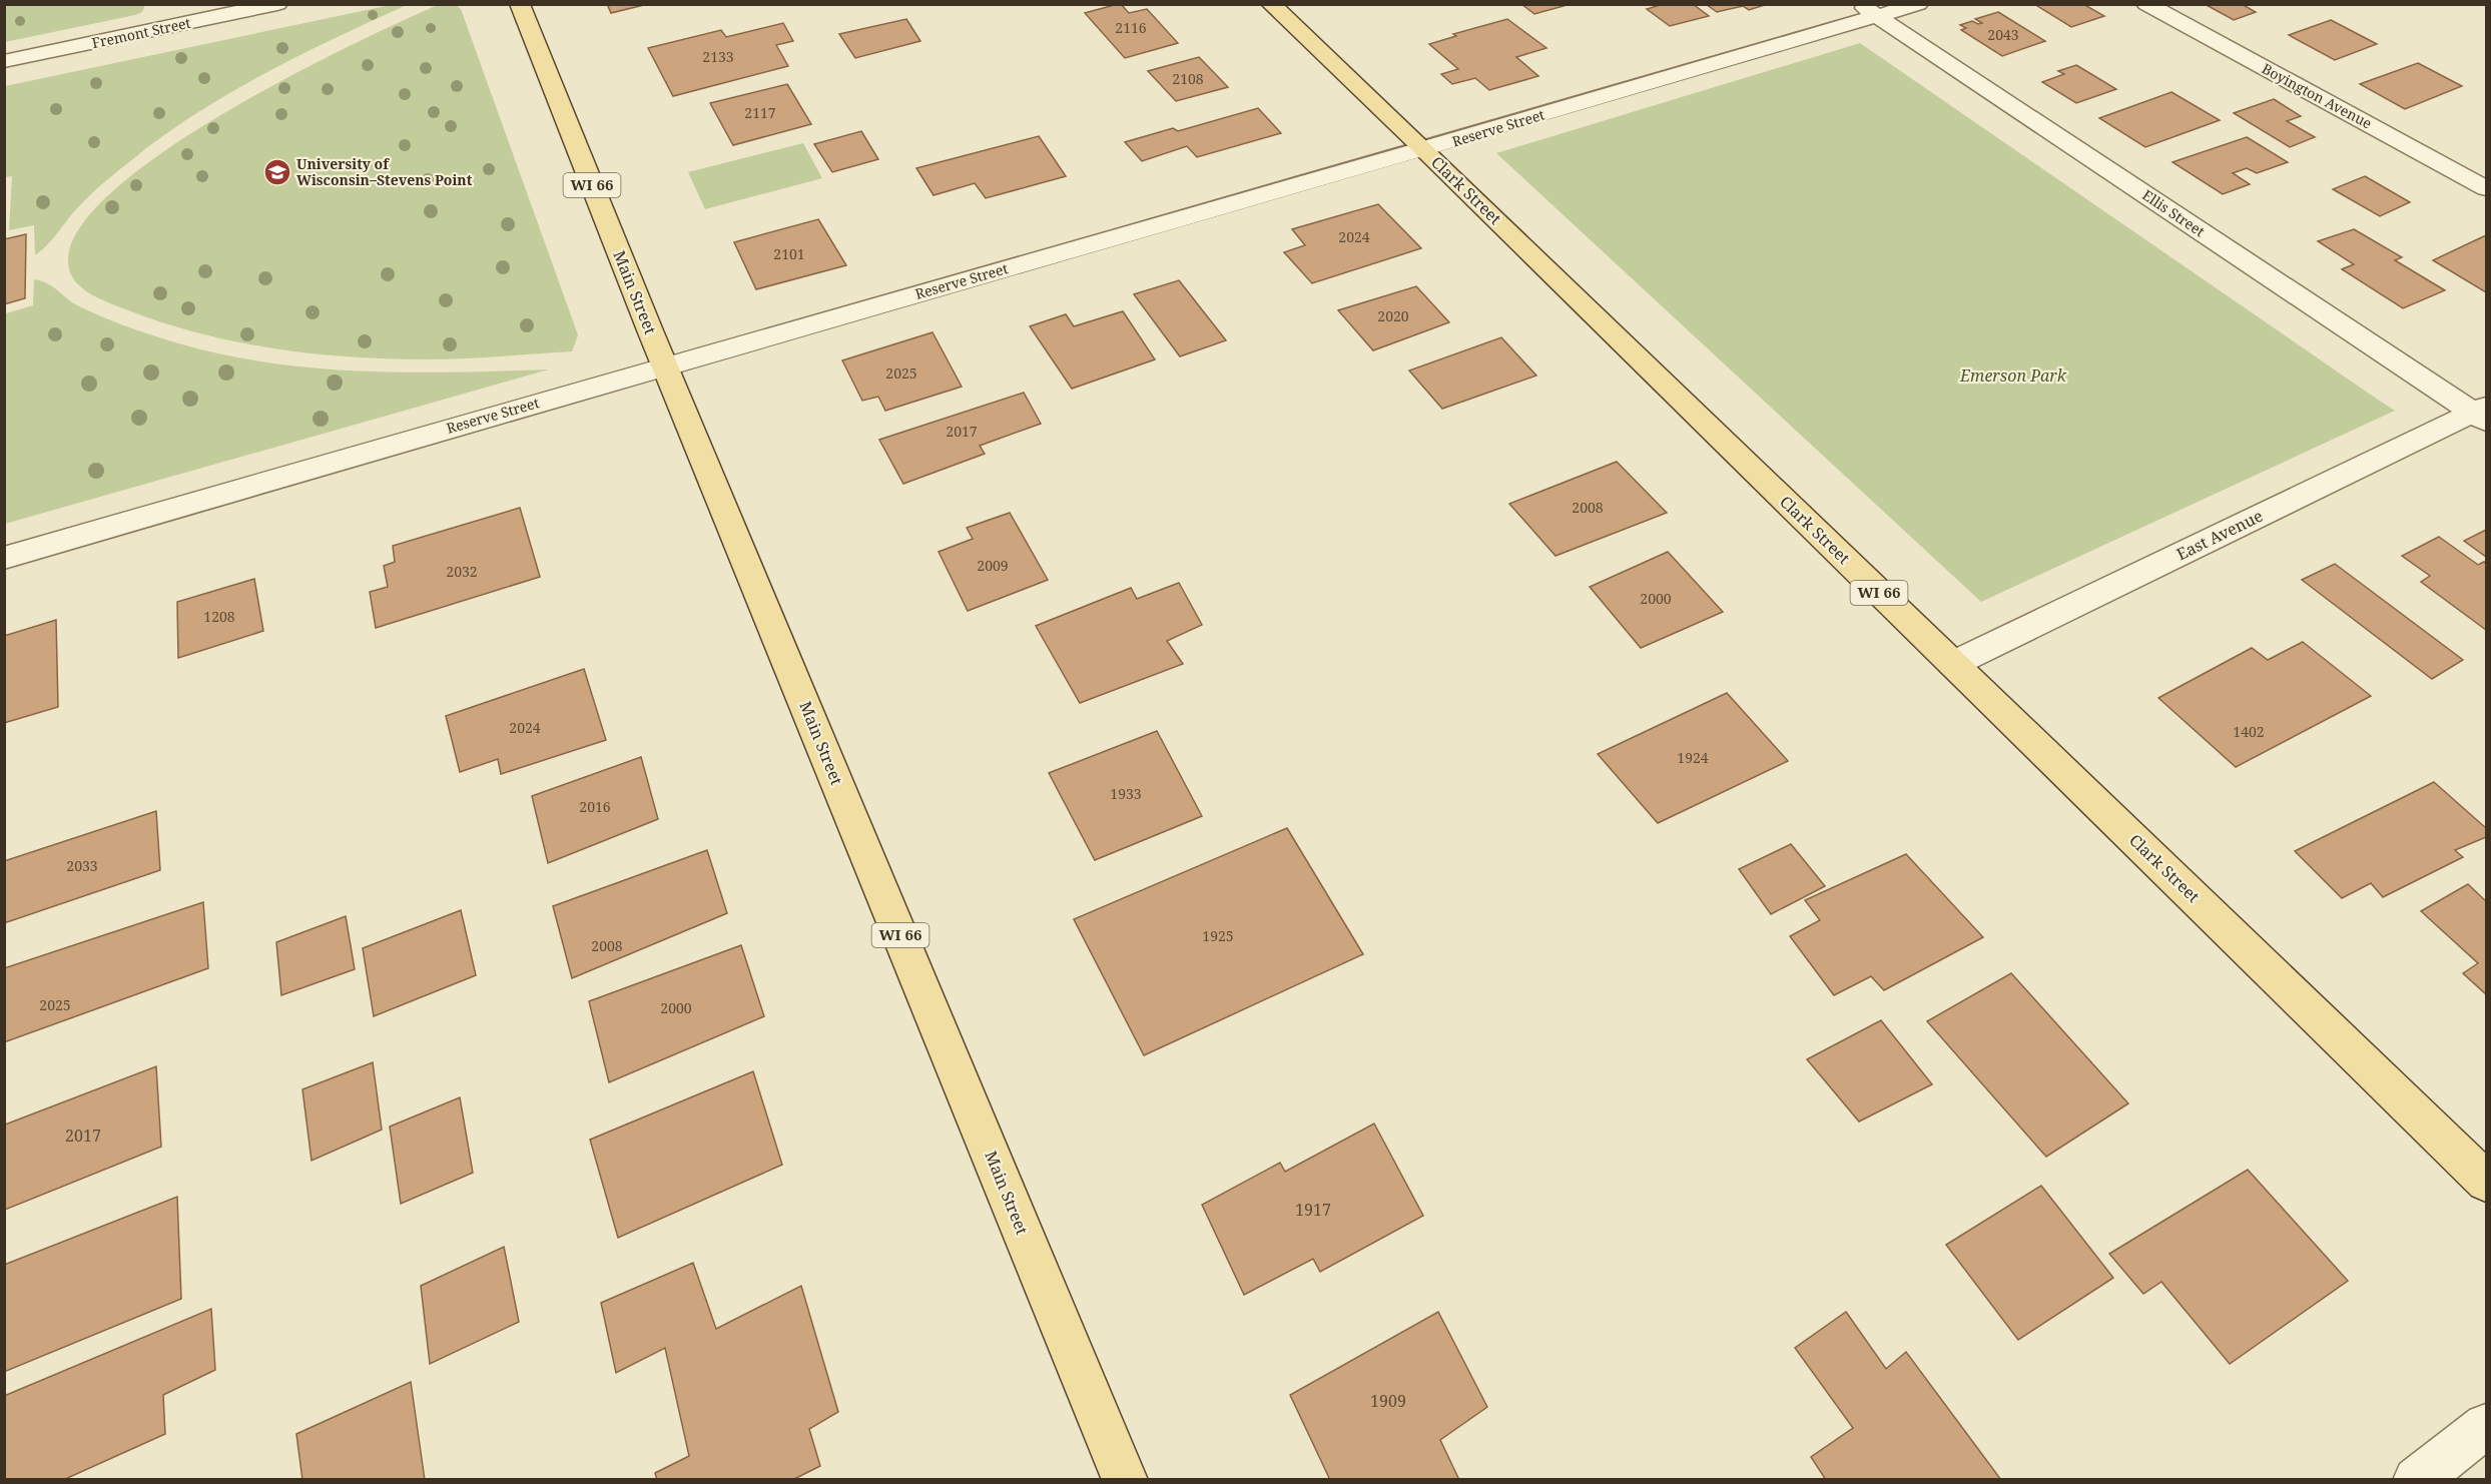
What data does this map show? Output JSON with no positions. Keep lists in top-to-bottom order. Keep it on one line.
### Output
{"streets":{"main road":["WI 66","Clark Street","Main Street"],"street":["Fremont Street","Boyington Avenue","Reserve Street","Ellis Street","East Avenue"]},"crossings":[["Reserve Street","Clark Street"],["Reserve Street","Ellis Street"],["Reserve Street","Main Street"],["Clark Street","East Avenue"],["Ellis Street","East Avenue"]],"parks":["Emerson Park"],"places":{"school or university":["University of Wisconsin–Stevens Point"]},"house_numbers":["2116","2043","2133","2108","2117","2024","2101","2020","2025","2017","2008","2009","2032","2000","1208","2024","1402","1924","1933","2016","2033","1925","2008","2025","2000","2017","1917","1909"]}
